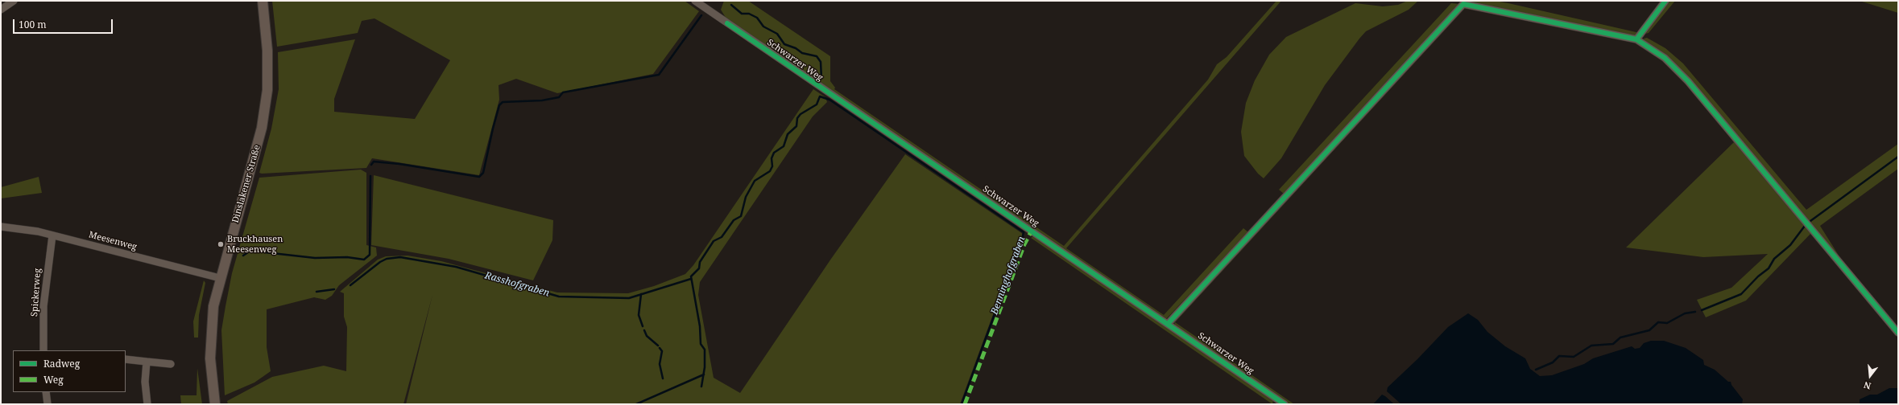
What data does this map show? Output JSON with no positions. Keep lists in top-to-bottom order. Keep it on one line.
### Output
{"streets":{"main road":["Dinslakener Straße"],"street":["Schwarzer Weg","Meesenweg","Spickerweg"]},"crossings":[["Dinslakener Straße","Meesenweg"],["Meesenweg","Spickerweg"]],"water":["Benninghofgraben","Rasshofgraben"],"places":["Bruckhausen Meesenweg"],"legend":["Radweg","Weg"],"scale_bar":"100 m","north":"bottom"}
